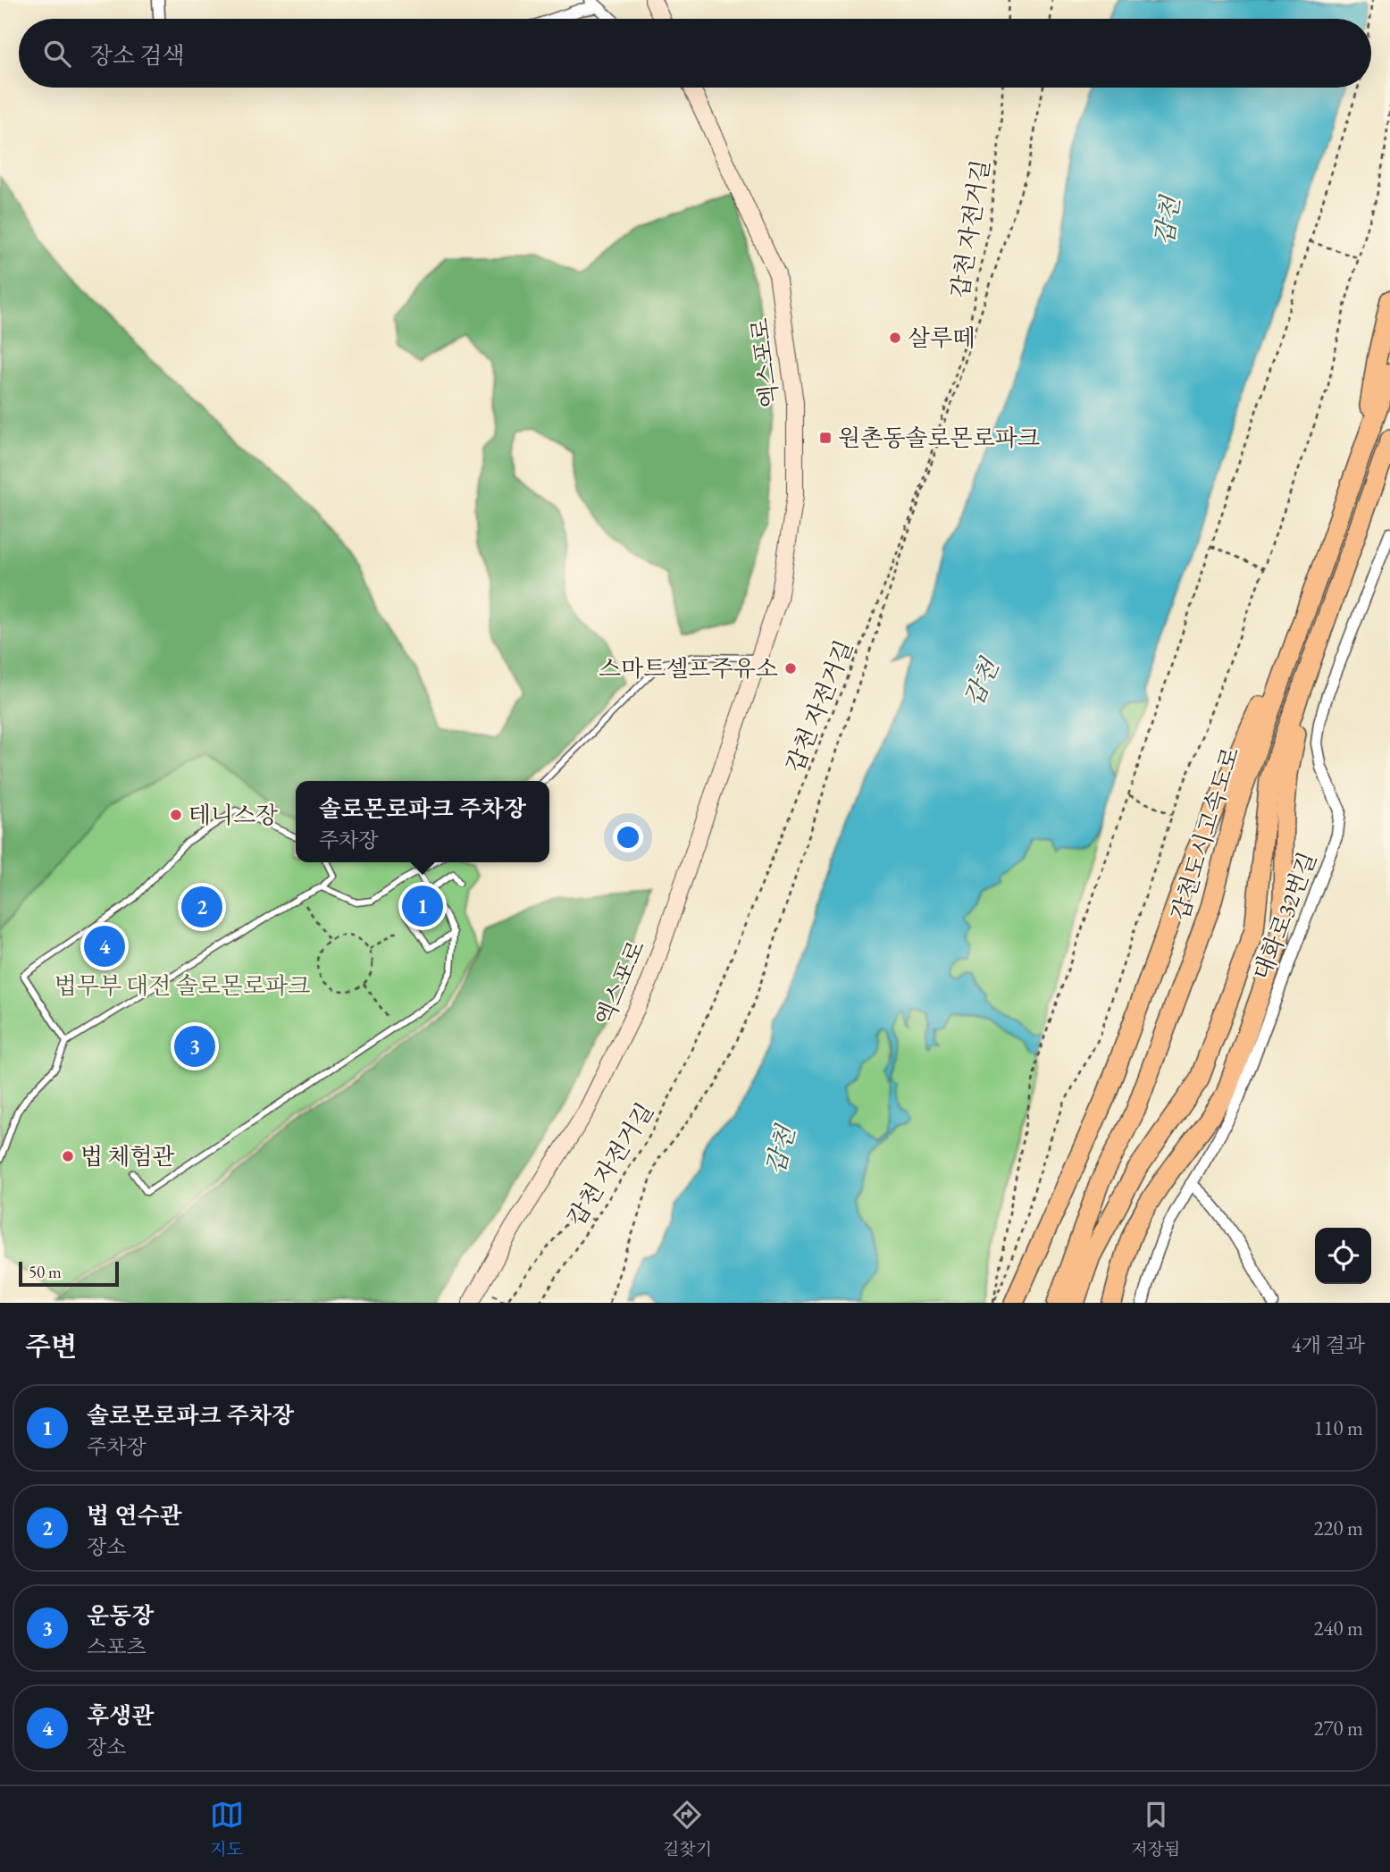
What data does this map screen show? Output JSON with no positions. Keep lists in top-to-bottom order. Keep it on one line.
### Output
{"streets":{"highway":["갑천도시고속도로"],"main road":["엑스포로"],"street":["대화로32번길"],"path":["갑천 자전거길"]},"water":["갑천"],"parks":["법무부 대전 솔로몬로파크"],"places":{"other":["살루떼","스마트셀프주유소","테니스장","법 체험관"],"transit":["원촌동솔로몬로파크"]},"scale_bar":"50 m","page":{"search":"장소 검색","popup":["솔로몬로파크 주차장","주차장"],"pins":["1","2","4","3"],"scale":"50 m","heading":["주변","4개 결과"],"list":[{"mark":"1","name":"솔로몬로파크 주차장","note":"주차장","value":"110 m"},{"mark":"2","name":"법 연수관","note":"장소","value":"220 m"},{"mark":"3","name":"운동장","note":"스포츠","value":"240 m"},{"mark":"4","name":"후생관","note":"장소","value":"270 m"}],"nav":["지도","길찾기","저장됨"]}}
